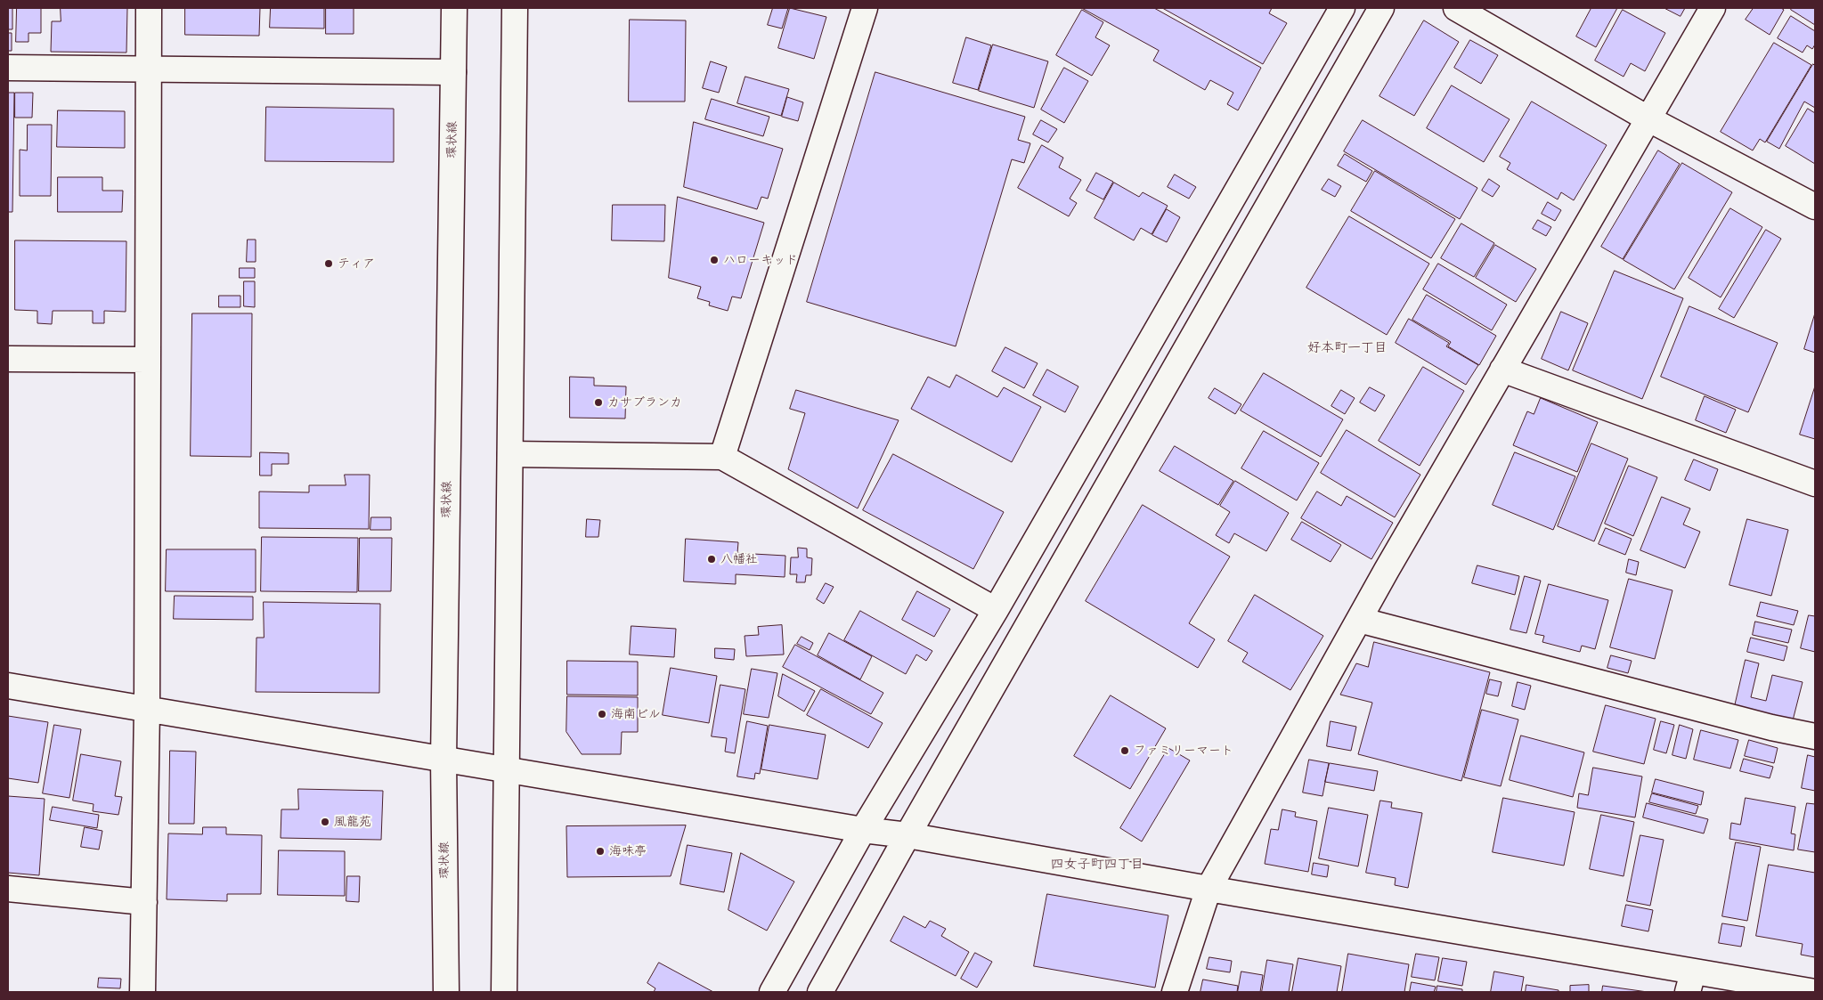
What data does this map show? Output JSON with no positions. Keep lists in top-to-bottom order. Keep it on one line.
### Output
{"streets":{"street":["環状線"]},"districts":["好本町一丁目","四女子町四丁目"],"places":["ハローキッド","ティア","カサブランカ","八幡社","海南ビル","ファミリーマート","風龍苑","海味亭"]}
